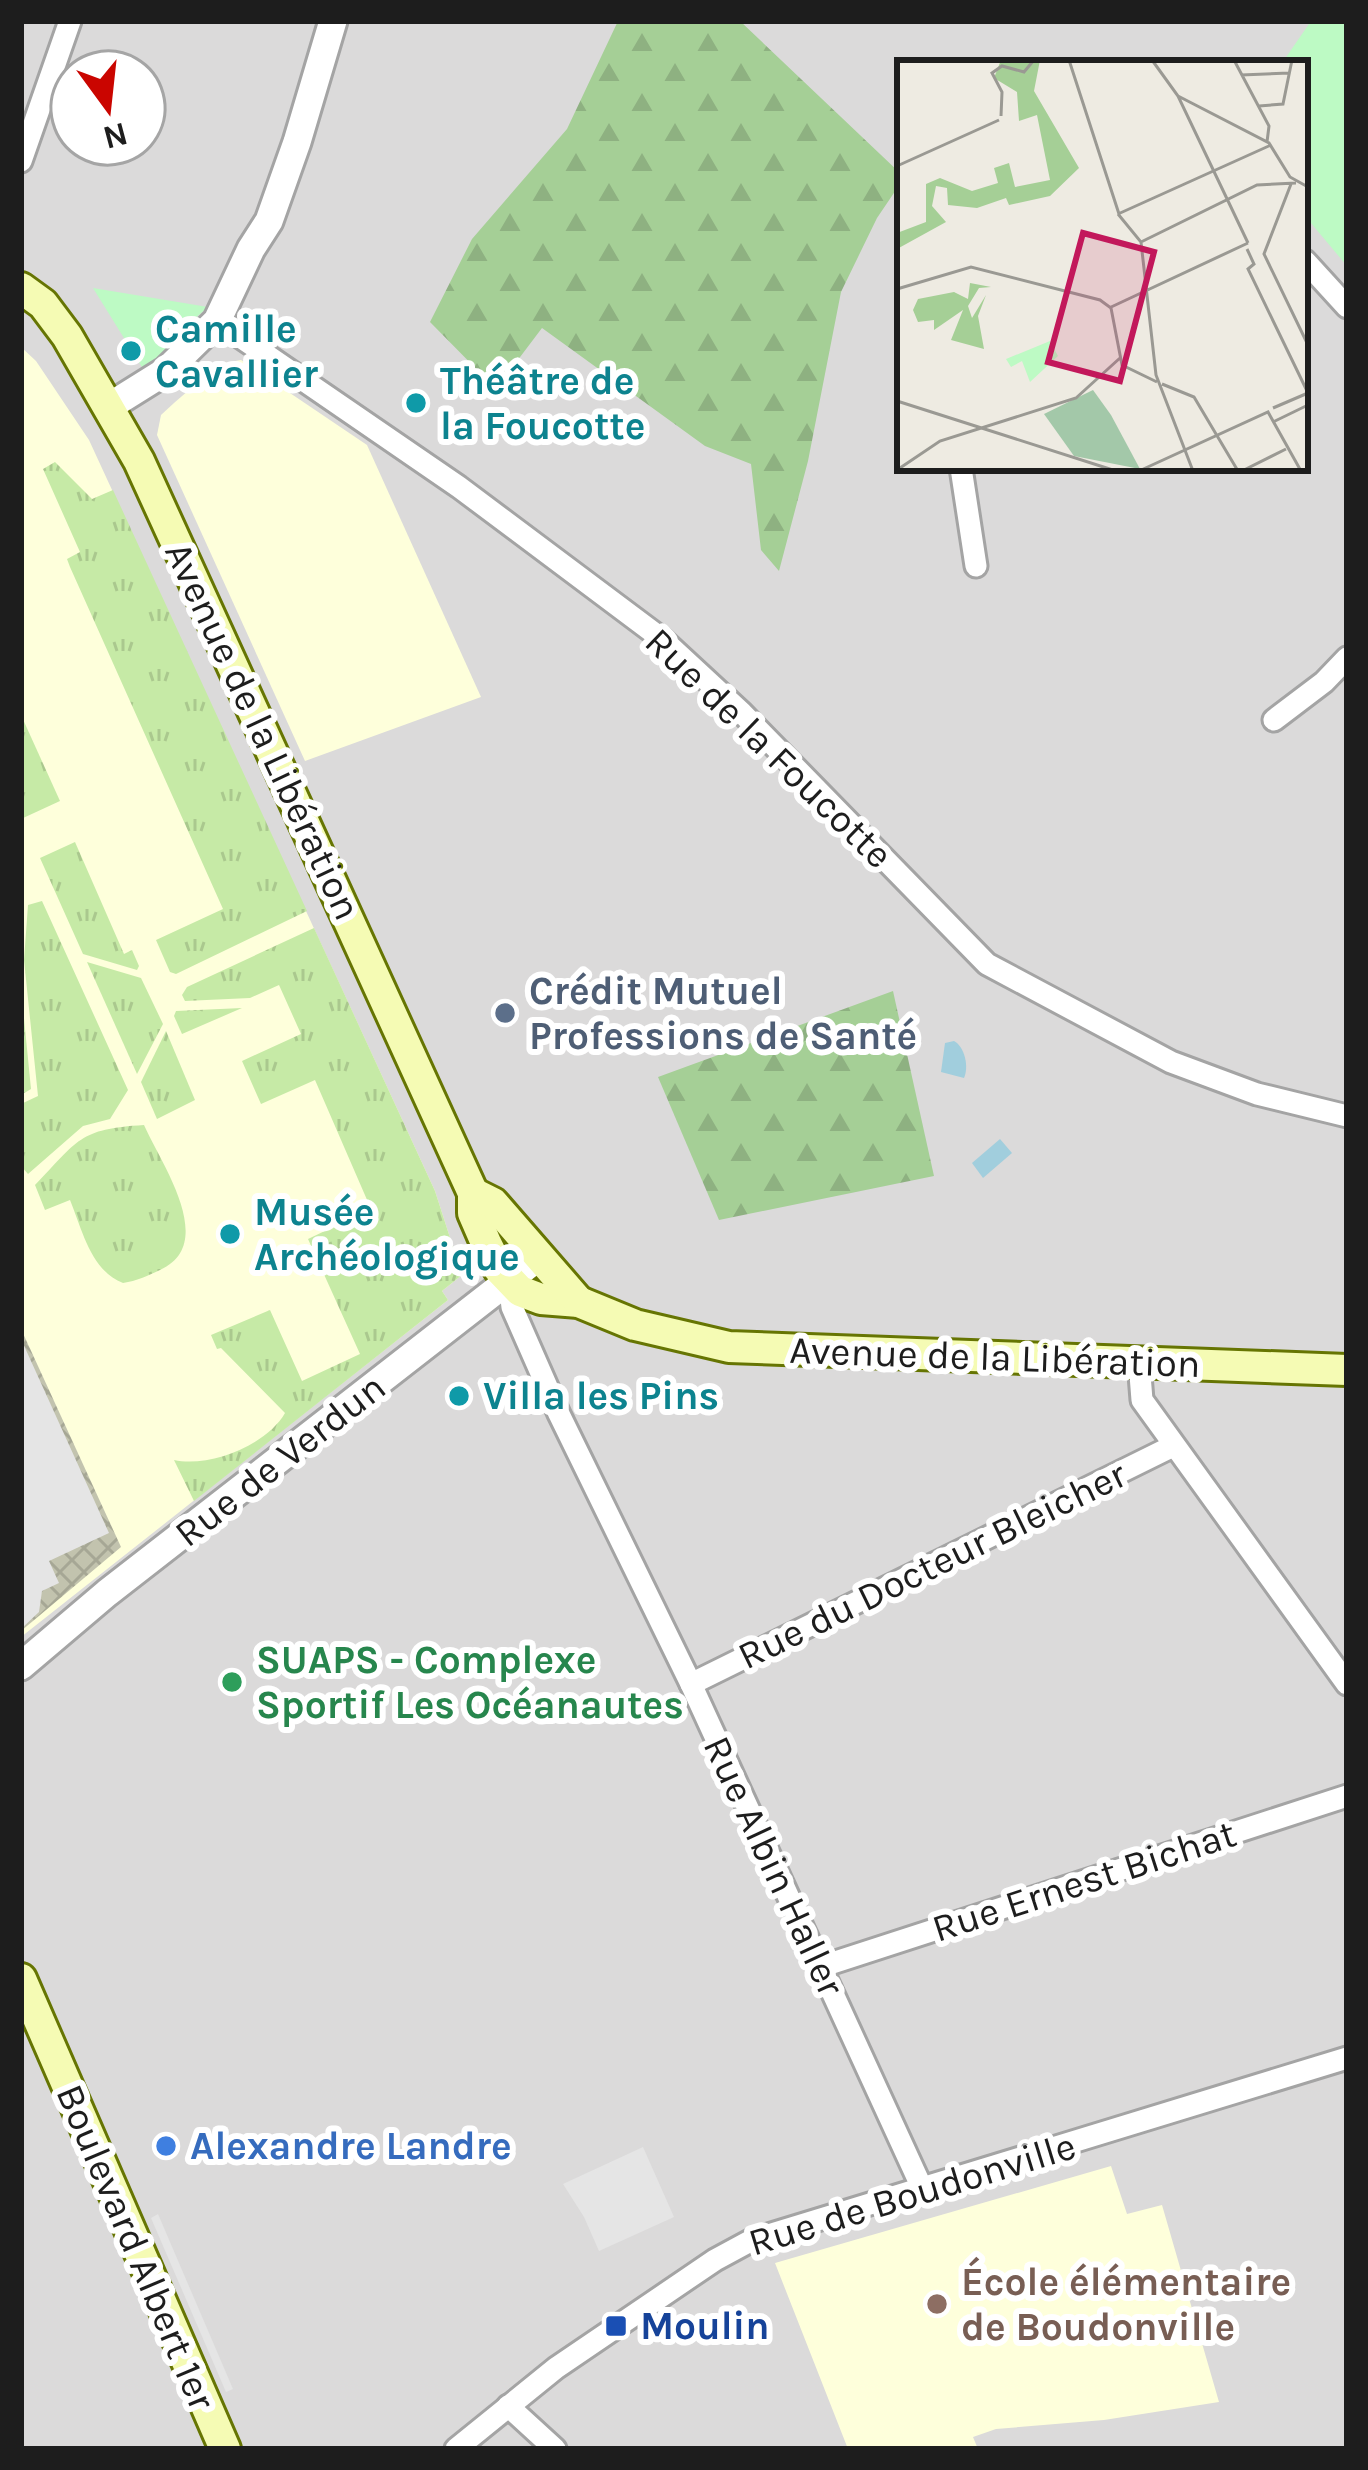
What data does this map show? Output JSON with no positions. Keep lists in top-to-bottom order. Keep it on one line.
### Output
{"streets":{"main road":["Avenue de la Libération","Boulevard Albert 1er"],"street":["Rue de la Foucotte","Rue de Verdun","Rue du Docteur Bleicher","Rue Albin Haller","Rue Ernest Bichat","Rue de Boudonville"]},"crossings":[["Avenue de la Libération","Rue de Verdun"],["Avenue de la Libération","Rue Albin Haller"],["Rue de Verdun","Rue Albin Haller"],["Rue du Docteur Bleicher","Rue Albin Haller"],["Rue Albin Haller","Rue Ernest Bichat"],["Rue Albin Haller","Rue de Boudonville"]],"places":{"other":["Camille Cavallier","Théâtre de la Foucotte","Crédit Mutuel Professions de Santé","Musée Archéologique","Villa les Pins","SUAPS - Complexe Sportif Les Océanautes","Alexandre Landre","École élémentaire de Boudonville"],"transit":["Moulin"]},"north":"bottom"}
